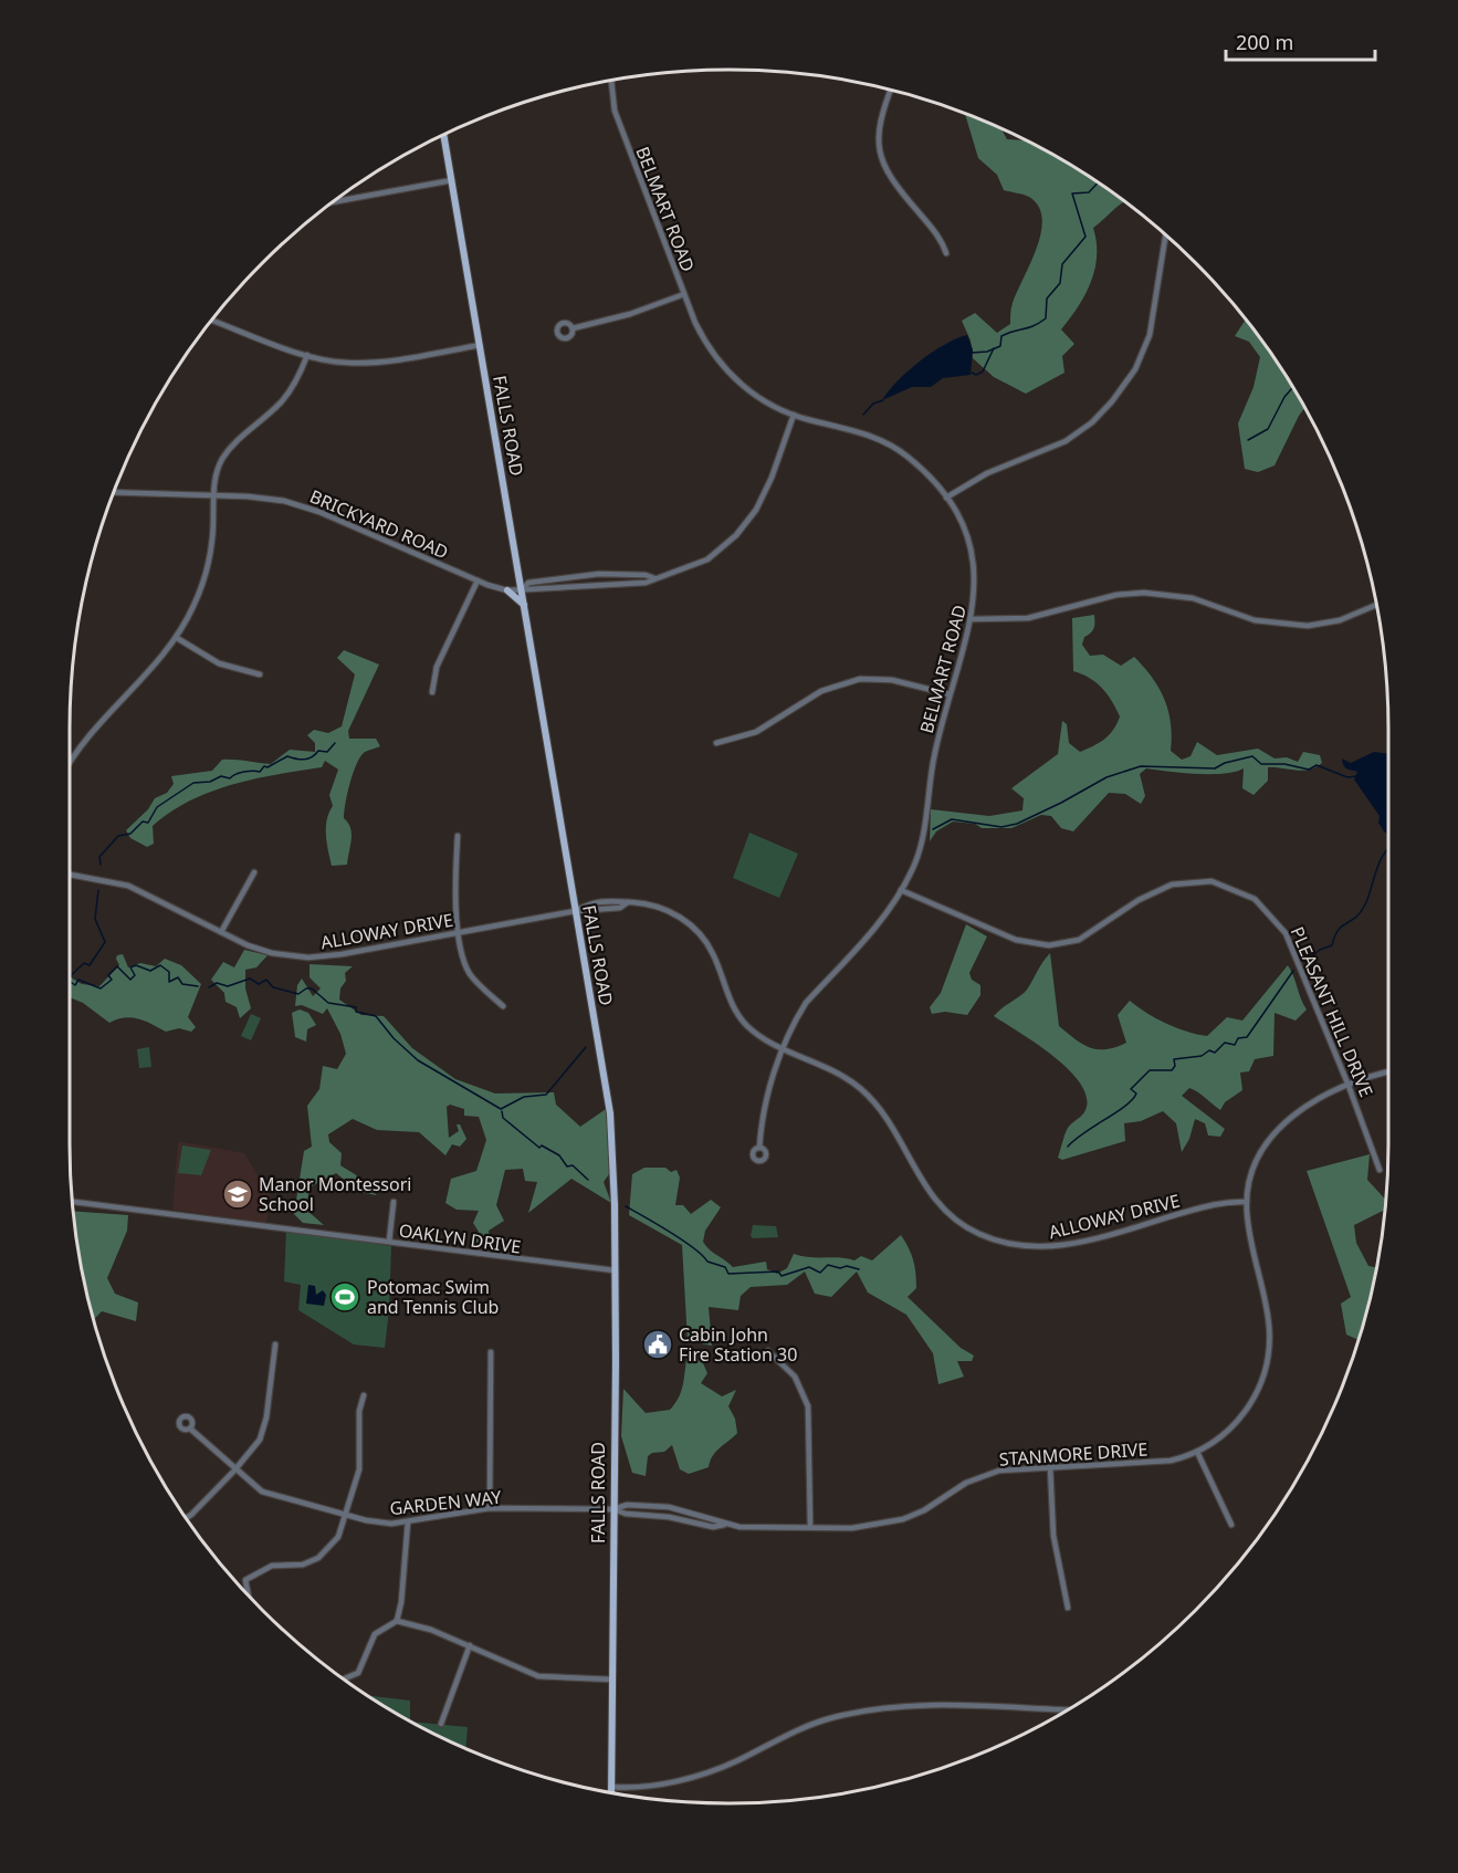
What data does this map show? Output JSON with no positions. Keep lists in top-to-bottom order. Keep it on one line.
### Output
{"streets":{"main road":["FALLS ROAD"],"street":["BELMART ROAD","BRICKYARD ROAD","ALLOWAY DRIVE","PLEASANT HILL DRIVE","OAKLYN DRIVE","STANMORE DRIVE","GARDEN WAY"]},"crossings":[["BELMART ROAD","BRICKYARD ROAD"],["BELMART ROAD","ALLOWAY DRIVE"],["BELMART ROAD","PLEASANT HILL DRIVE"],["FALLS ROAD","BRICKYARD ROAD"],["FALLS ROAD","ALLOWAY DRIVE"],["FALLS ROAD","OAKLYN DRIVE"],["FALLS ROAD","STANMORE DRIVE"],["FALLS ROAD","GARDEN WAY"],["ALLOWAY DRIVE","STANMORE DRIVE"],["PLEASANT HILL DRIVE","STANMORE DRIVE"],["STANMORE DRIVE","GARDEN WAY"]],"places":{"school or university":["Manor Montessori School"],"sports":["Potomac Swim and Tennis Club"],"public building":["Cabin John Fire Station 30"]},"scale_bar":"200 m"}
